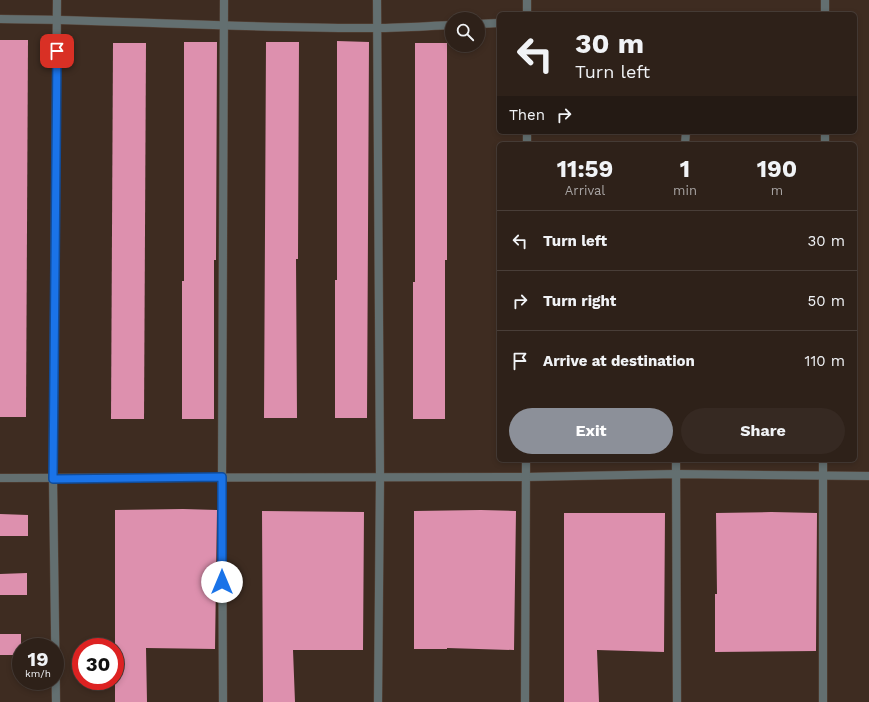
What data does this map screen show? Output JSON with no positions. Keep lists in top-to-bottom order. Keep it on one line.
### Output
{"page":{"turn":["30 m","Turn left"],"then":"Then","eta":["11:59","Arrival","1","min","190","m"],"list":[{"name":"Turn left","value":"30 m"},{"name":"Turn right","value":"50 m"},{"name":"Arrive at destination","value":"110 m"}],"buttons":["Exit","Share"],"speed":"19 km/h","limit":"30"}}
